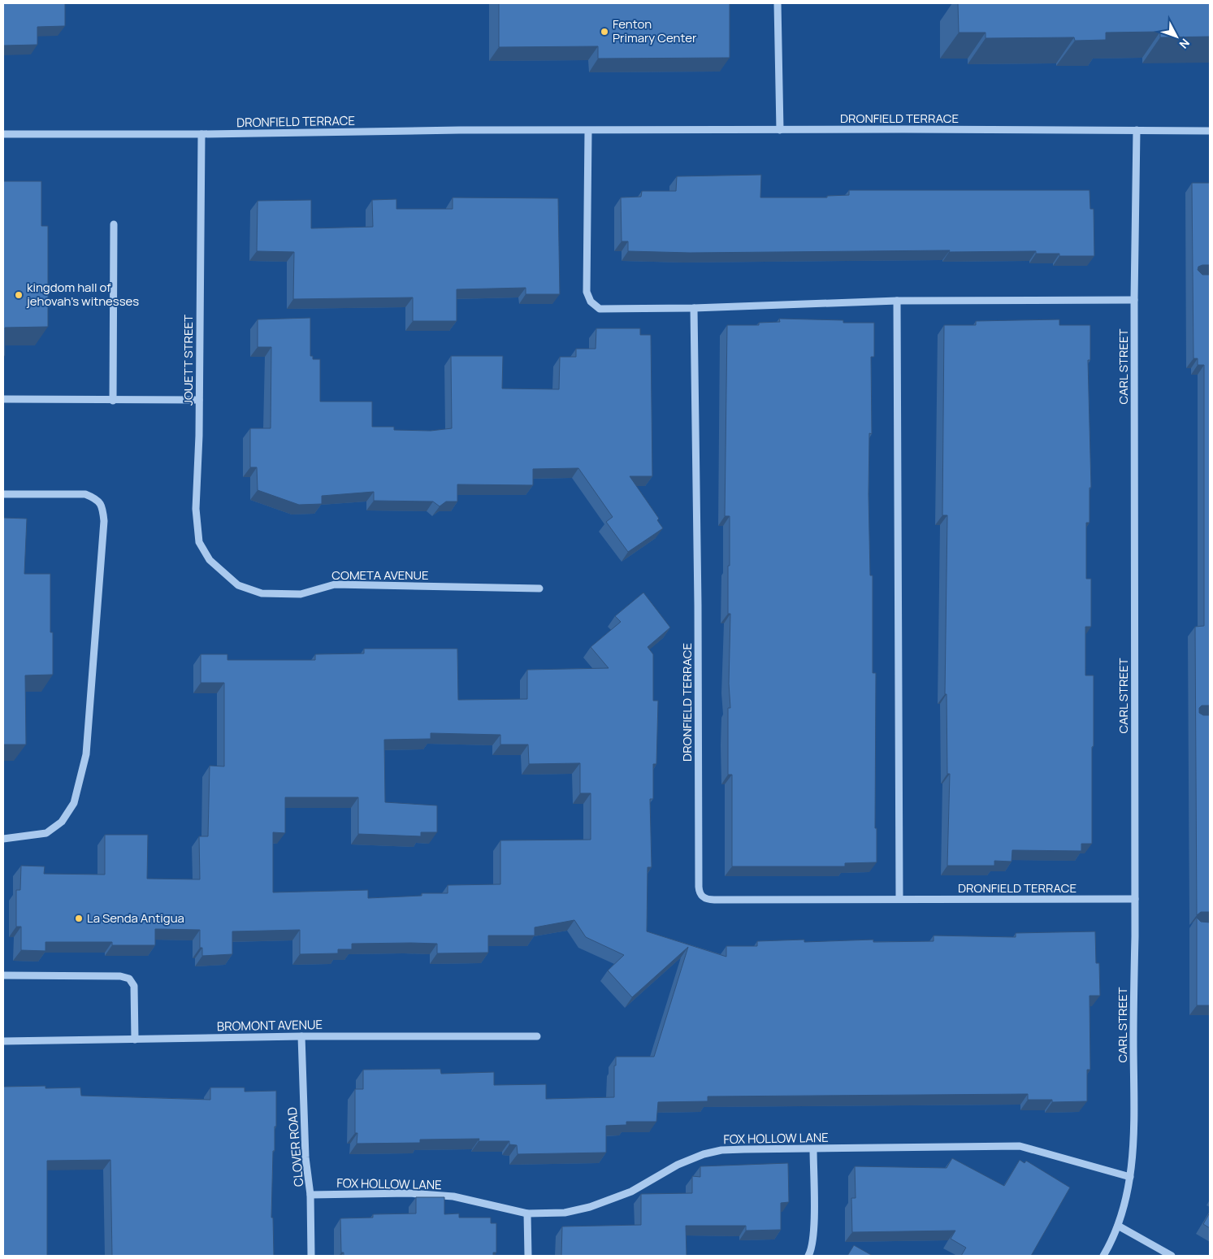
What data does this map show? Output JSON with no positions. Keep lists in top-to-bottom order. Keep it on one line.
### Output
{"streets":{"street":["DRONFIELD TERRACE","JOUETT STREET","CARL STREET","COMETA AVENUE","BROMONT AVENUE","FOX HOLLOW LANE","CLOVER ROAD"]},"crossings":[["DRONFIELD TERRACE","JOUETT STREET"],["DRONFIELD TERRACE","CARL STREET"],["JOUETT STREET","COMETA AVENUE"],["CARL STREET","FOX HOLLOW LANE"],["BROMONT AVENUE","CLOVER ROAD"],["FOX HOLLOW LANE","CLOVER ROAD"]],"places":["Fenton Primary Center","kingdom hall of jehovah's witnesses","La Senda Antigua"],"north":"bottom right"}
